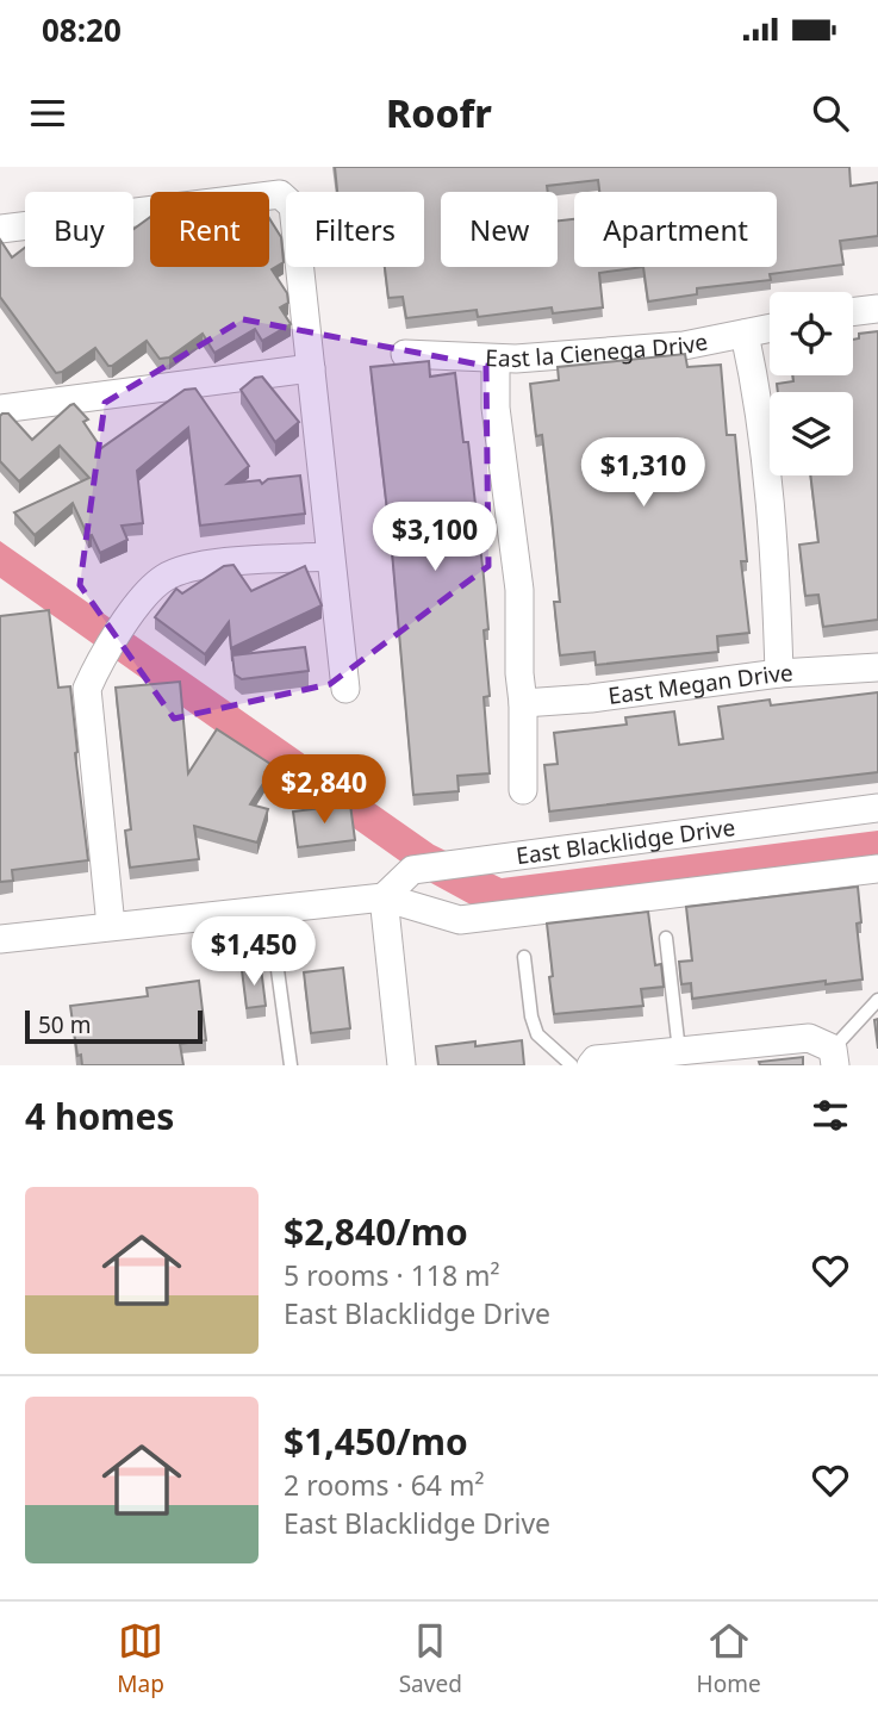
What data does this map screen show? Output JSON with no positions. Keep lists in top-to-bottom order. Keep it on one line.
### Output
{"streets":{"street":["East la Cienega Drive","East Megan Drive","East Blacklidge Drive"]},"scale_bar":"50 m","page":{"status":"08:20","header":"Roofr","chip":["Buy","Rent","Filters","New","Apartment"],"price":["$1,310","$3,100","$2,840","$1,450"],"scale":"50 m","heading":"4 homes","list":[{"name":"$2,840/mo","note":"5 rooms · 118 m² · East Blacklidge Drive"},{"name":"$1,450/mo","note":"2 rooms · 64 m² · East Blacklidge Drive"}],"tabs":["Map","Saved","Home"]}}
